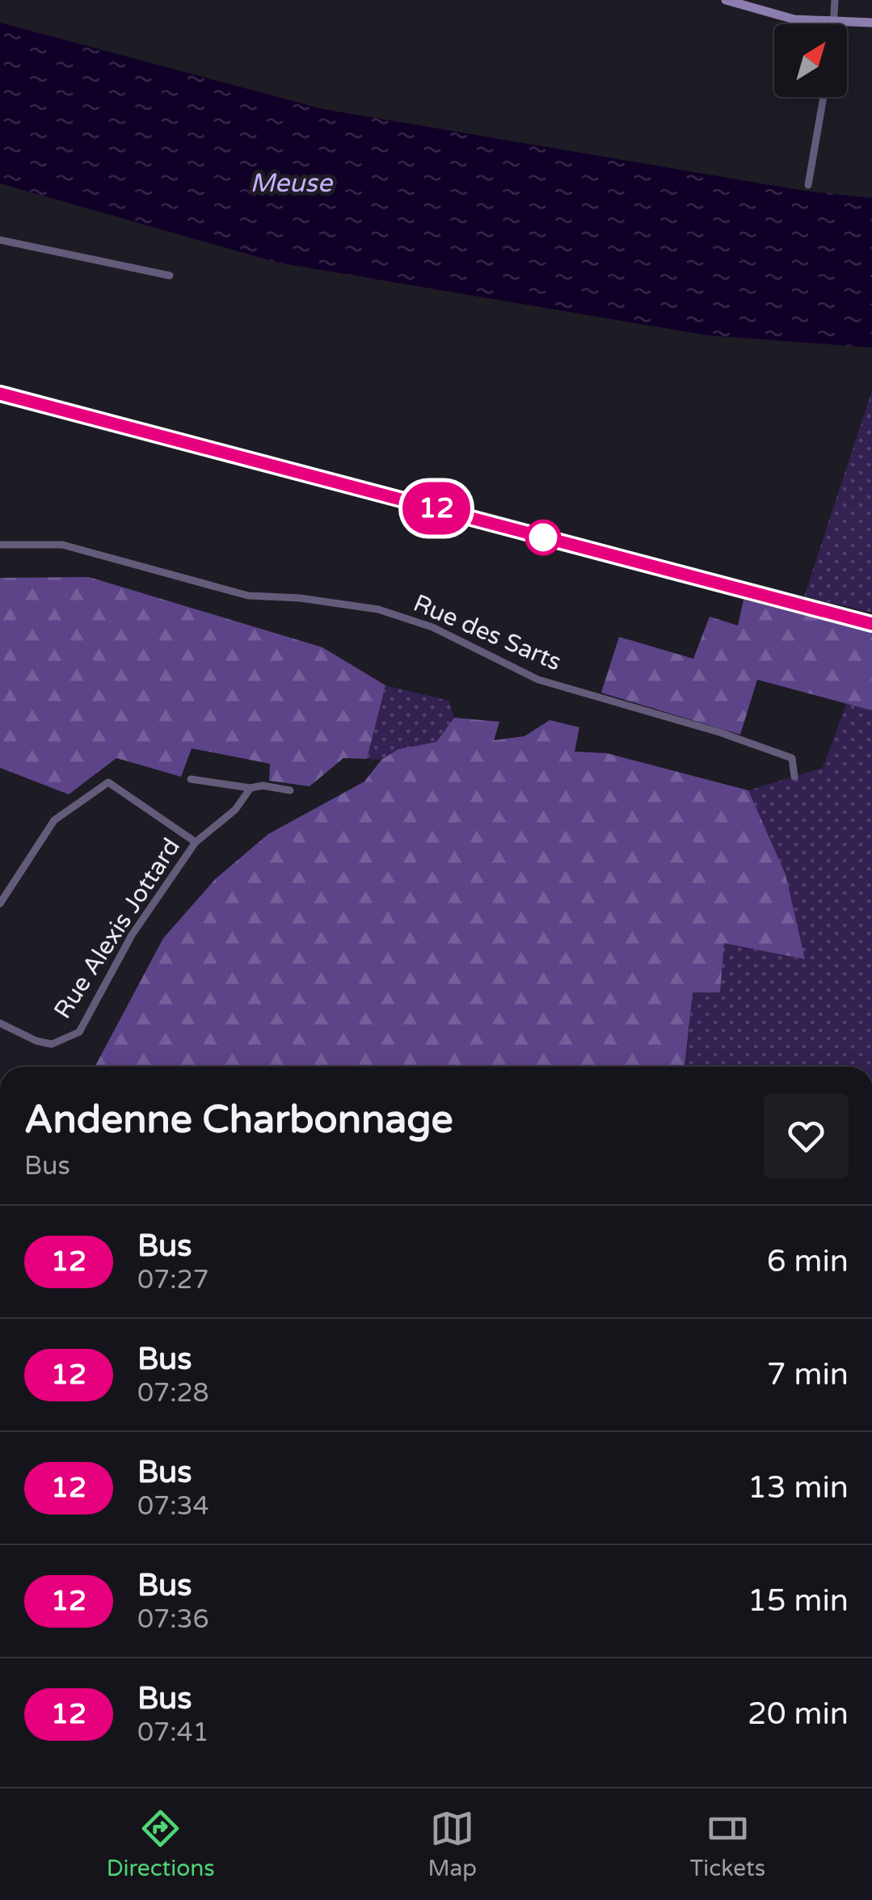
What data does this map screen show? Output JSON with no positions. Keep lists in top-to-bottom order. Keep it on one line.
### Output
{"streets":{"street":["Rue des Sarts","Rue Alexis Jottard"]},"water":["Meuse"],"lines":["bus line 12"],"north":"top right","page":{"on_map":"12","heading":["Andenne Charbonnage","Bus"],"list":[{"mark":"12","name":"Bus","note":"07:27","value":"6 min"},{"mark":"12","name":"Bus","note":"07:28","value":"7 min"},{"mark":"12","name":"Bus","note":"07:34","value":"13 min"},{"mark":"12","name":"Bus","note":"07:36","value":"15 min"},{"mark":"12","name":"Bus","note":"07:41","value":"20 min"}],"tabs":["Directions","Map","Tickets"]}}
